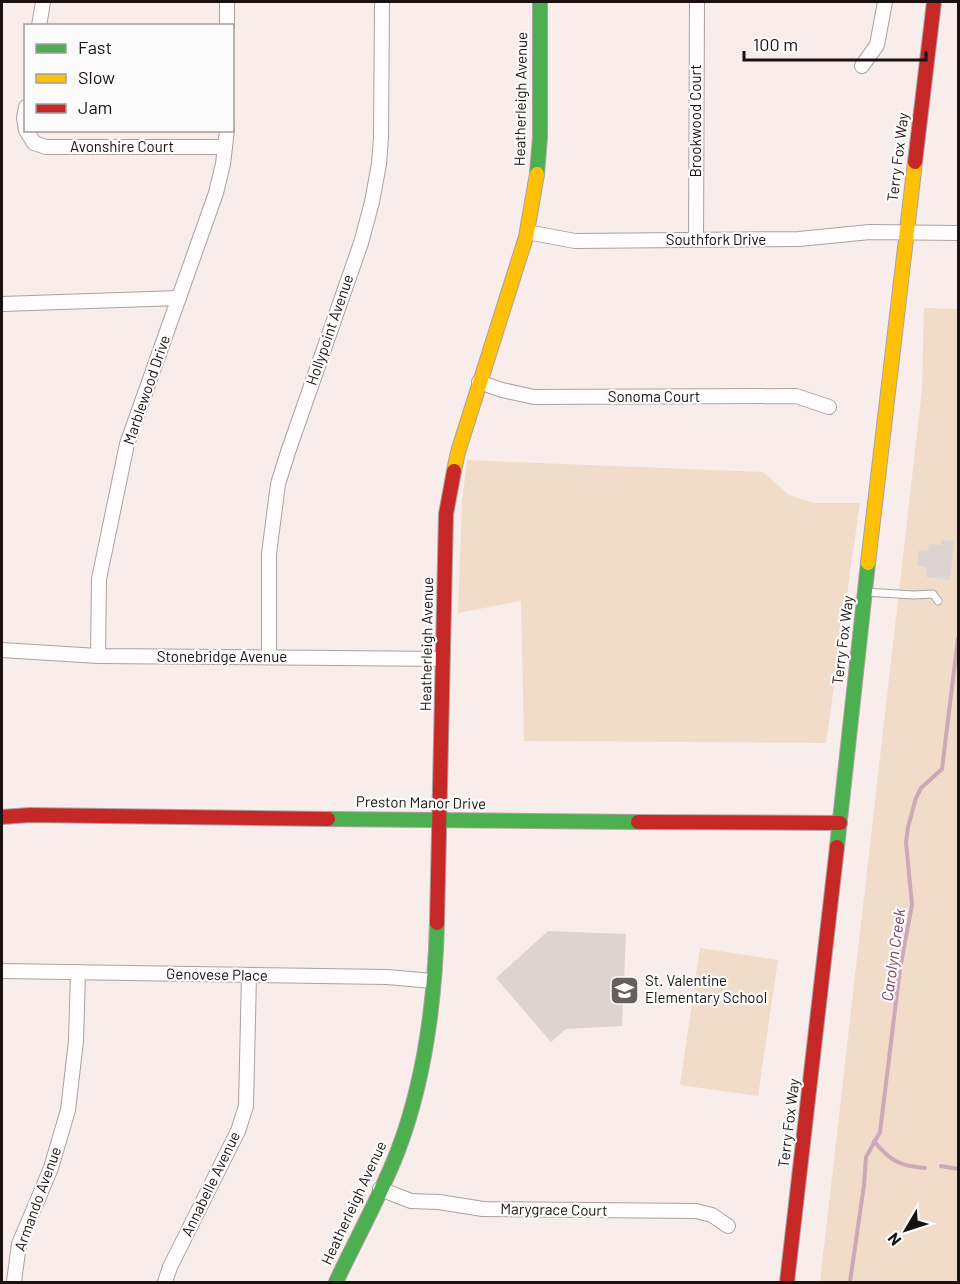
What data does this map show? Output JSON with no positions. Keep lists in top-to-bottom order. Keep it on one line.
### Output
{"streets":{"street":["Heatherleigh Avenue","Brookwood Court","Avonshire Court","Terry Fox Way","Southfork Drive","Hollypoint Avenue","Marblewood Drive","Sonoma Court","Stonebridge Avenue","Preston Manor Drive","Genovese Place","Annabelle Avenue","Armando Avenue","Marygrace Court"]},"crossings":[["Heatherleigh Avenue","Southfork Drive"],["Heatherleigh Avenue","Sonoma Court"],["Heatherleigh Avenue","Stonebridge Avenue"],["Heatherleigh Avenue","Preston Manor Drive"],["Heatherleigh Avenue","Genovese Place"],["Heatherleigh Avenue","Marygrace Court"],["Brookwood Court","Southfork Drive"],["Avonshire Court","Marblewood Drive"],["Terry Fox Way","Southfork Drive"],["Terry Fox Way","Preston Manor Drive"],["Hollypoint Avenue","Stonebridge Avenue"],["Marblewood Drive","Stonebridge Avenue"],["Genovese Place","Annabelle Avenue"],["Genovese Place","Armando Avenue"]],"water":["Carolyn Creek"],"places":{"school or university":["St. Valentine Elementary School"]},"legend":["Fast","Slow","Jam"],"scale_bar":"100 m","north":"bottom left"}
